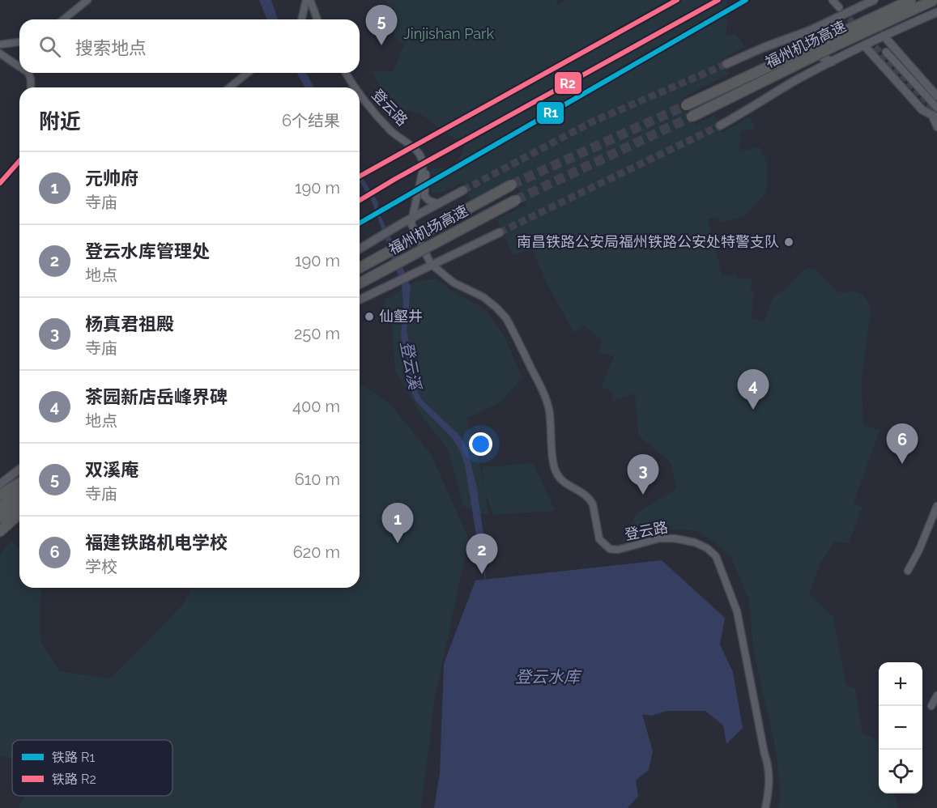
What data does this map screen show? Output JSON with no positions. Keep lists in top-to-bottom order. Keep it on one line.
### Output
{"streets":{"highway":["福州机场高速"],"street":["登云路"]},"water":["登云溪","登云水库"],"parks":["Jinjishan Park"],"places":["南昌铁路公安局福州铁路公安处特警支队","仙壑井"],"lines":["rail line R1","rail line R2"],"legend":["铁路 R1","铁路 R2"],"page":{"pins":["5","4","6","3","1","2"],"search":"搜索地点","heading":["附近","6个结果"],"list":[{"mark":"1","name":"元帅府","note":"寺庙","value":"190 m"},{"mark":"2","name":"登云水库管理处","note":"地点","value":"190 m"},{"mark":"3","name":"杨真君祖殿","note":"寺庙","value":"250 m"},{"mark":"4","name":"茶园新店岳峰界碑","note":"地点","value":"400 m"},{"mark":"5","name":"双溪庵","note":"寺庙","value":"610 m"},{"mark":"6","name":"福建铁路机电学校","note":"学校","value":"620 m"}],"map_buttons":["+","−"]}}
